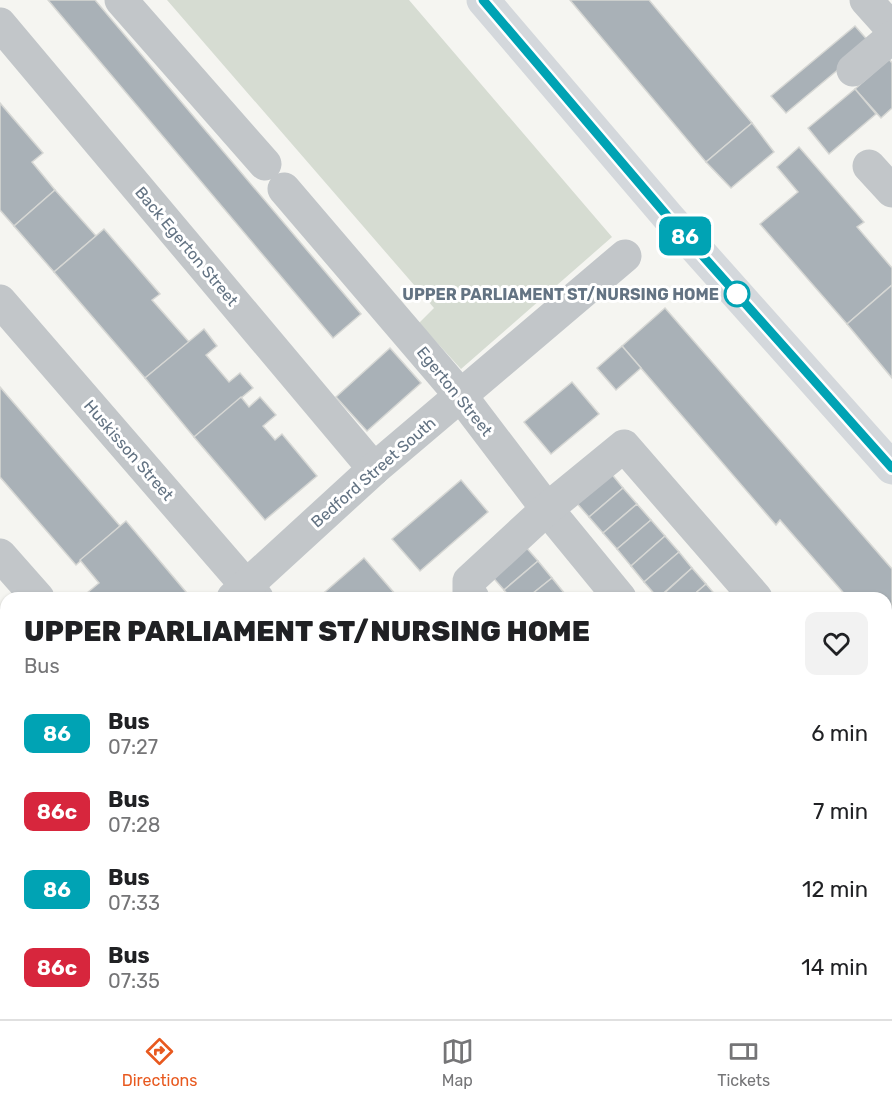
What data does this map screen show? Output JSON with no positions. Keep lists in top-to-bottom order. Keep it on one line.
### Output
{"streets":{"street":["Back Egerton Street","Egerton Street","Huskisson Street","Bedford Street South"]},"crossings":[["Back Egerton Street","Bedford Street South"],["Egerton Street","Bedford Street South"]],"places":["UPPER PARLIAMENT ST/NURSING HOME"],"lines":["bus line 86"],"page":{"on_map":"86","heading":["UPPER PARLIAMENT ST/NURSING HOME","Bus"],"list":[{"mark":"86","name":"Bus","note":"07:27","value":"6 min"},{"mark":"86c","name":"Bus","note":"07:28","value":"7 min"},{"mark":"86","name":"Bus","note":"07:33","value":"12 min"},{"mark":"86c","name":"Bus","note":"07:35","value":"14 min"}],"tabs":["Directions","Map","Tickets"]}}
